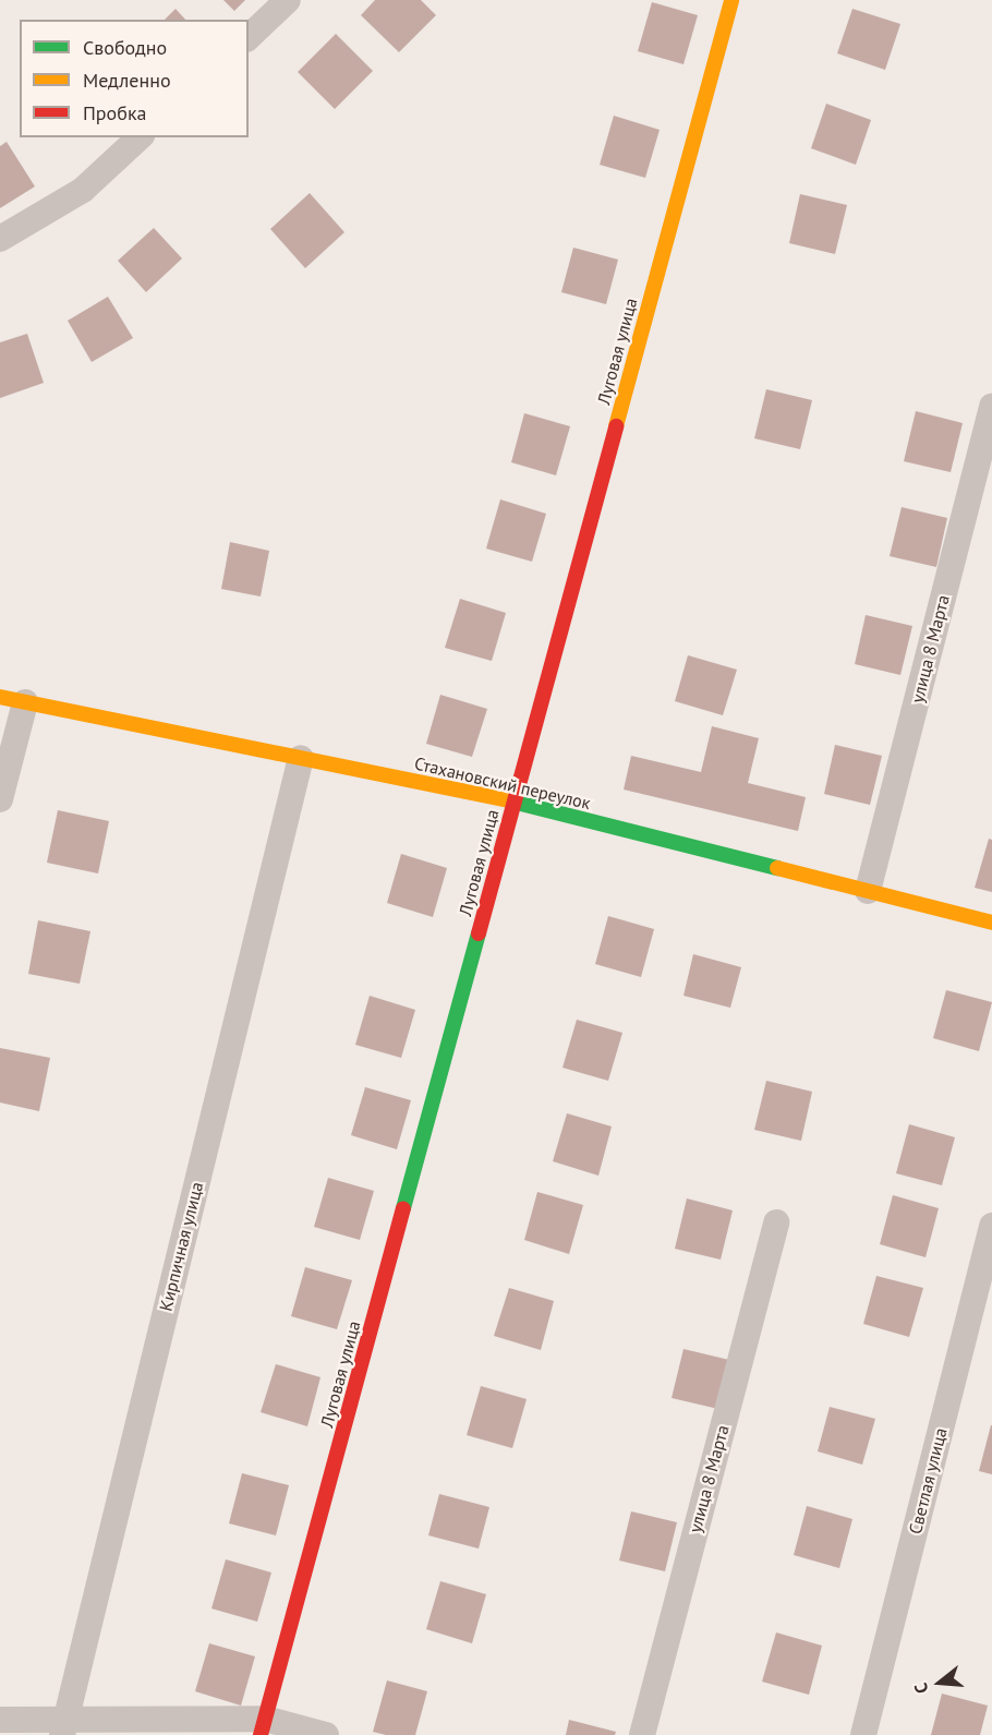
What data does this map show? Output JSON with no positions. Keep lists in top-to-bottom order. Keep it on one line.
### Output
{"streets":{"street":["Луговая улица","улица 8 Марта","Стахановский переулок","Кирпичная улица","Светлая улица"]},"crossings":[["Луговая улица","Стахановский переулок"],["улица 8 Марта","Стахановский переулок"],["Стахановский переулок","Кирпичная улица"]],"legend":["Свободно","Медленно","Пробка"],"north":"left"}
